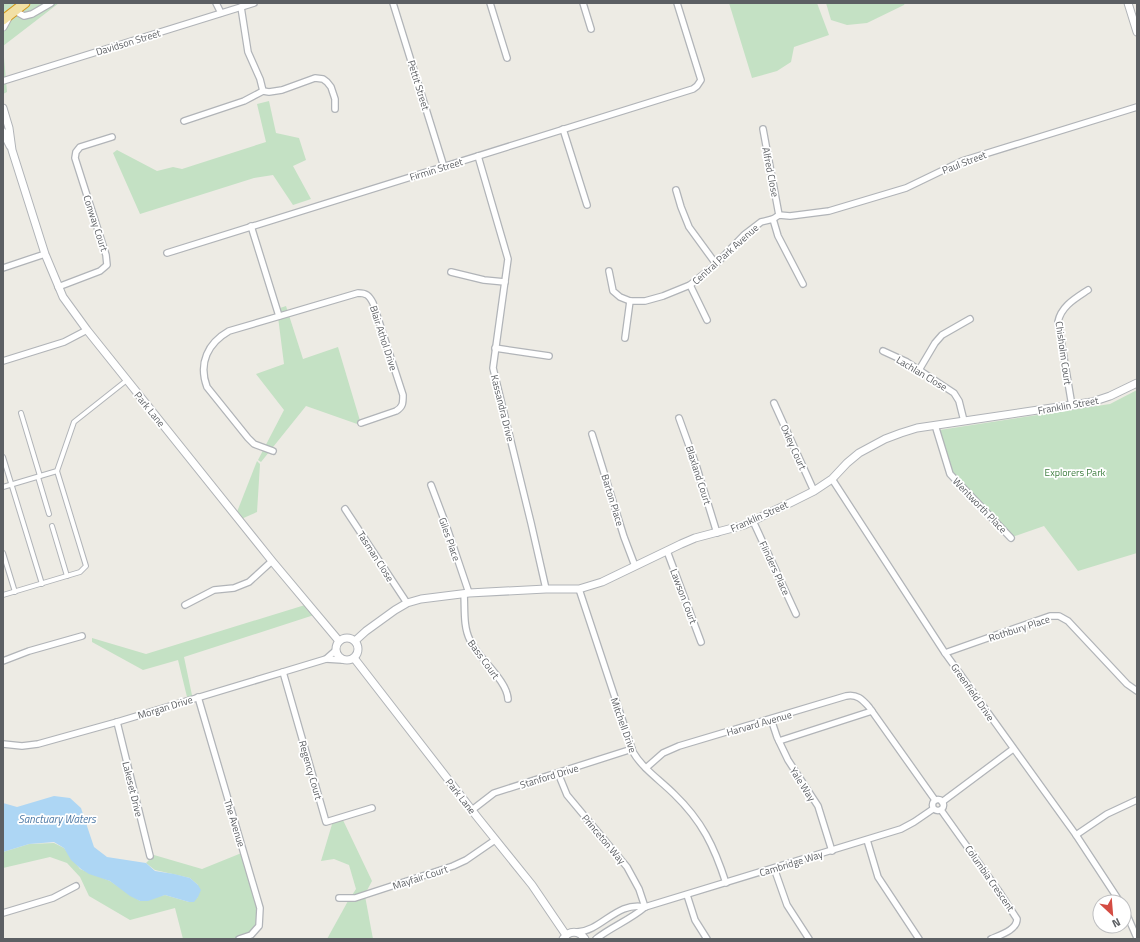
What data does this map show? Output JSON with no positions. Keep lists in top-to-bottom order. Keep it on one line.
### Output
{"streets":{"street":["Davidson Street","Pettit Street","Paul Street","Firmin Street","Alfred Close","Conway Court","Central Park Avenue","Blair Athol Drive","Chisholm Court","Lachlan Close","Franklin Street","Kassandra Drive","Park Lane","Oxley Court","Blaxland Court","Barton Place","Wentworth Place","Giles Place","Tasman Close","Flinders Place","Lawson Court","Rothbury Place","Bass Court","Greenfield Drive","Morgan Drive","Harvard Avenue","Mitchell Drive","Regency Court","Stanford Drive","Yale Way","Lakeset Drive","The Avenue","Princeton Way","Cambridge Way","Mayfair Court","Columbia Crescent"]},"crossings":[["Pettit Street","Firmin Street"],["Paul Street","Alfred Close"],["Paul Street","Central Park Avenue"],["Firmin Street","Kassandra Drive"],["Alfred Close","Central Park Avenue"],["Conway Court","Park Lane"],["Chisholm Court","Franklin Street"],["Lachlan Close","Franklin Street"],["Franklin Street","Kassandra Drive"],["Franklin Street","Park Lane"],["Franklin Street","Oxley Court"],["Franklin Street","Blaxland Court"],["Franklin Street","Barton Place"],["Franklin Street","Wentworth Place"],["Franklin Street","Giles Place"],["Franklin Street","Tasman Close"],["Franklin Street","Flinders Place"],["Franklin Street","Lawson Court"],["Franklin Street","Bass Court"],["Franklin Street","Greenfield Drive"],["Franklin Street","Morgan Drive"],["Franklin Street","Mitchell Drive"],["Park Lane","Morgan Drive"],["Park Lane","Stanford Drive"],["Park Lane","Mayfair Court"],["Giles Place","Bass Court"],["Rothbury Place","Greenfield Drive"],["Morgan Drive","Regency Court"],["Morgan Drive","Lakeset Drive"],["Morgan Drive","The Avenue"],["Harvard Avenue","Mitchell Drive"],["Harvard Avenue","Yale Way"],["Harvard Avenue","Cambridge Way"],["Harvard Avenue","Columbia Crescent"],["Mitchell Drive","Stanford Drive"],["Mitchell Drive","Cambridge Way"],["Stanford Drive","Princeton Way"],["Yale Way","Cambridge Way"],["Princeton Way","Cambridge Way"],["Cambridge Way","Columbia Crescent"]],"water":["Sanctuary Waters"],"parks":["Explorers Park"],"north":"bottom right"}
